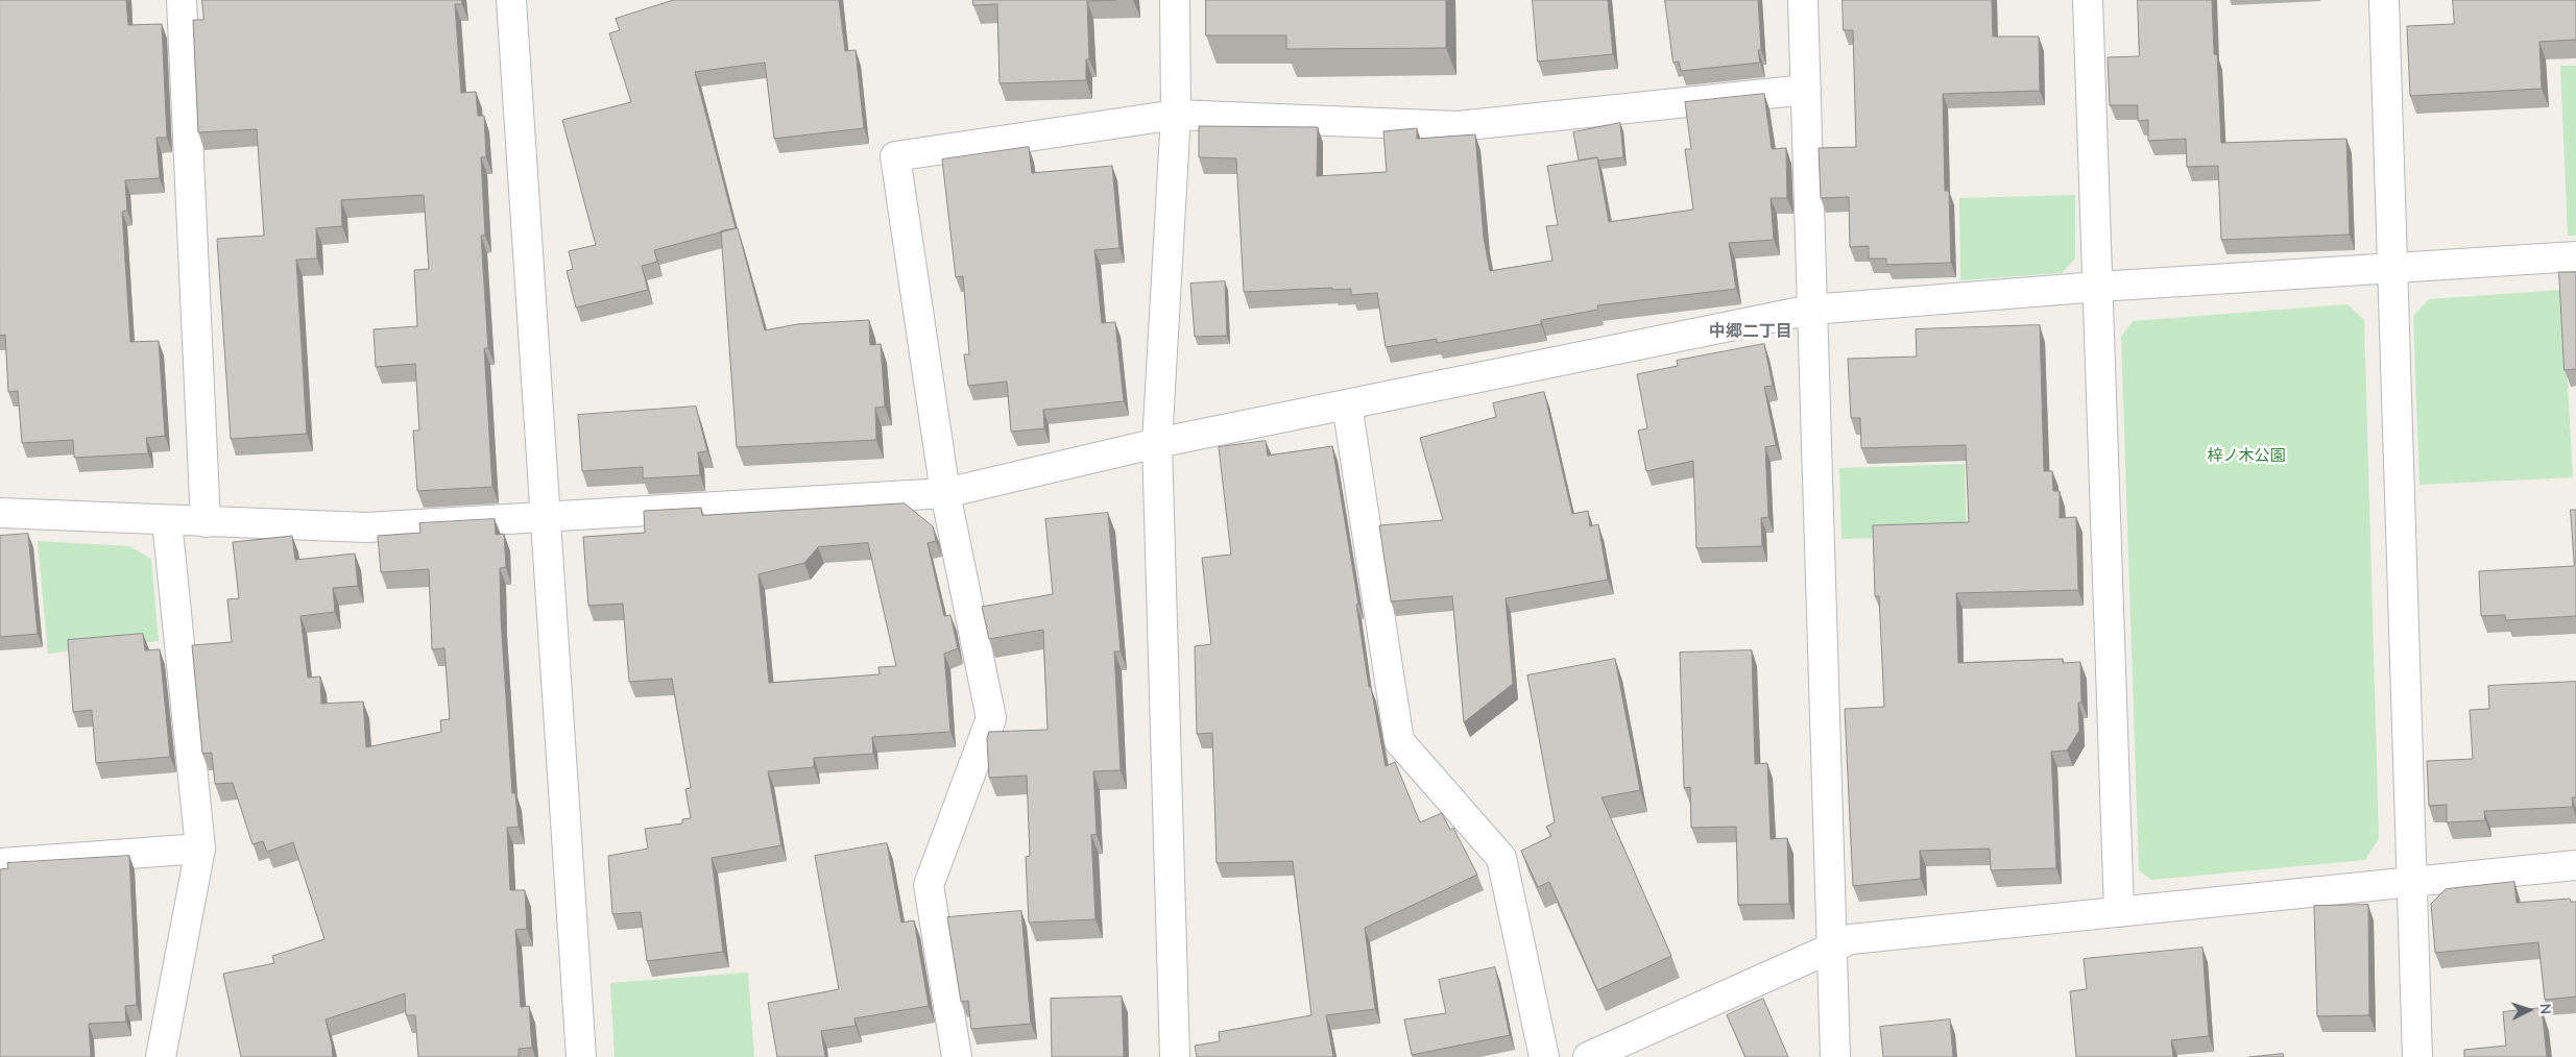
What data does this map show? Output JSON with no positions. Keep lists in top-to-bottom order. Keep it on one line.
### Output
{"districts":["中郷二丁目"],"parks":["梓ノ木公園"],"north":"right"}
